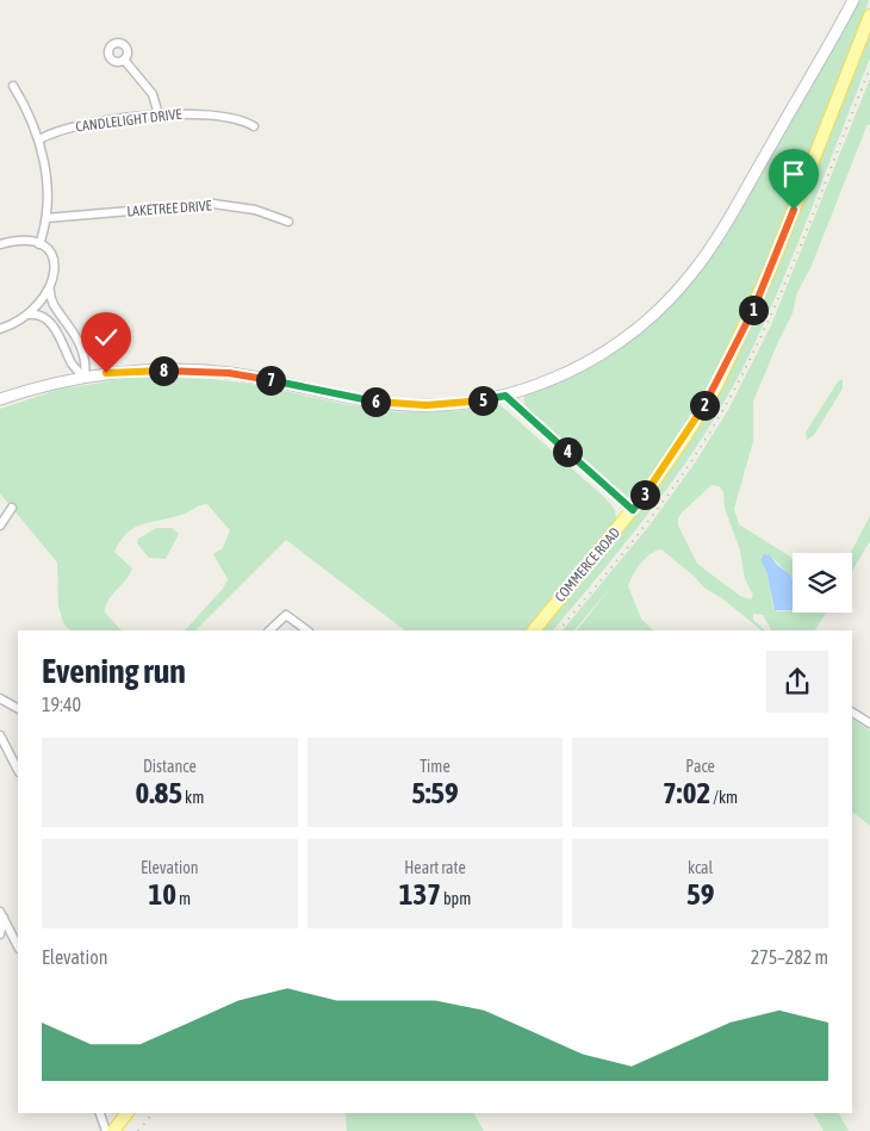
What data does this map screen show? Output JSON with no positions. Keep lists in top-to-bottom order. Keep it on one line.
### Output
{"streets":{"main road":["COMMERCE ROAD"],"street":["CANDLELIGHT DRIVE","LAKETREE DRIVE"]},"page":{"pins":["1","8","7","5","6","2","4","3"],"heading":["Evening run","19:40"],"stats":[["Distance","0.85 km"],["Time","5:59"],["Pace","7:02 /km"],["Elevation","10 m"],["Heart rate","137 bpm"],["kcal","59"]],"chart":["Elevation","275–282 m"]}}
